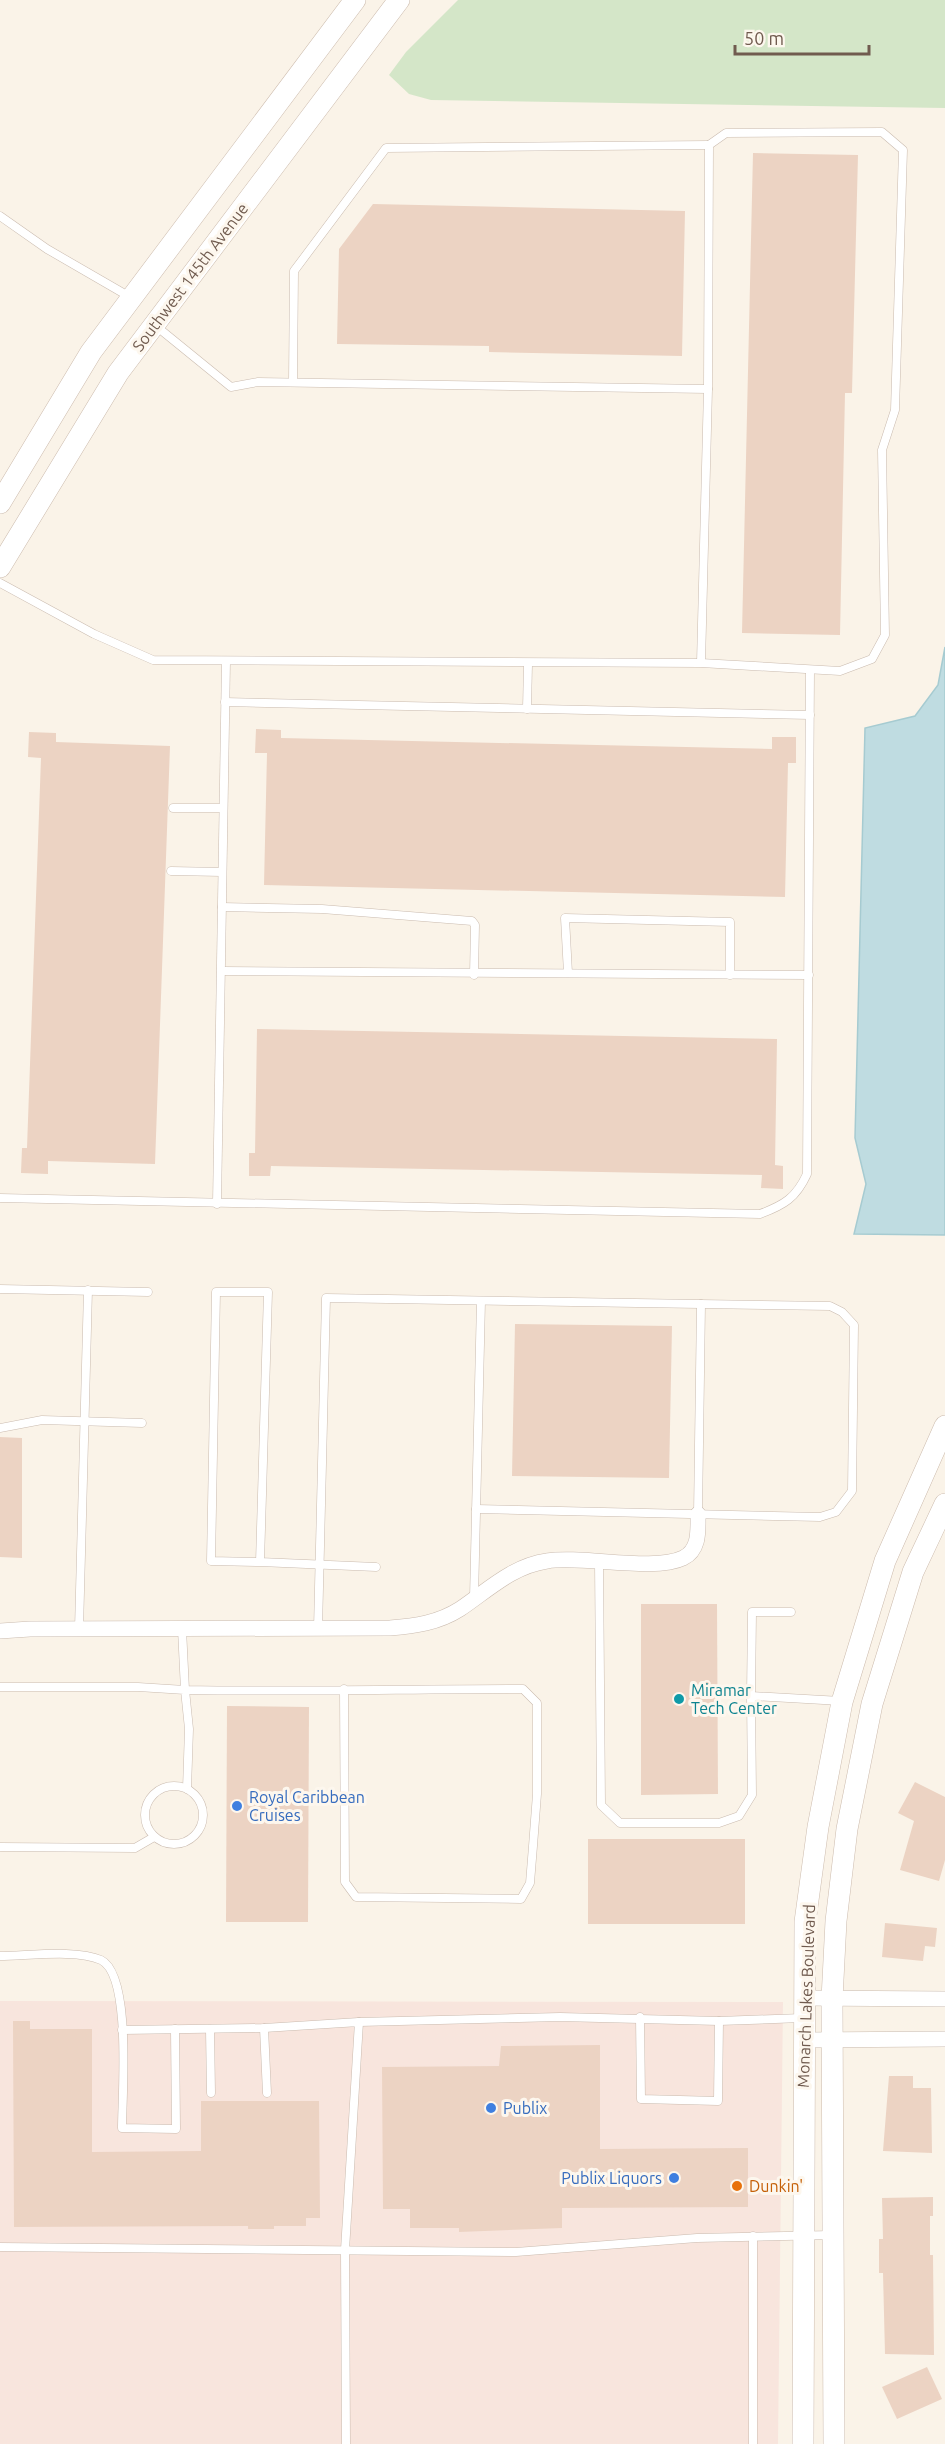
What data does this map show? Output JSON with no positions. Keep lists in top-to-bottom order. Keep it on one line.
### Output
{"streets":{"street":["Southwest 145th Avenue","Monarch Lakes Boulevard"]},"places":["Miramar Tech Center","Royal Caribbean Cruises","Publix","Publix Liquors","Dunkin'"],"scale_bar":"50 m"}
